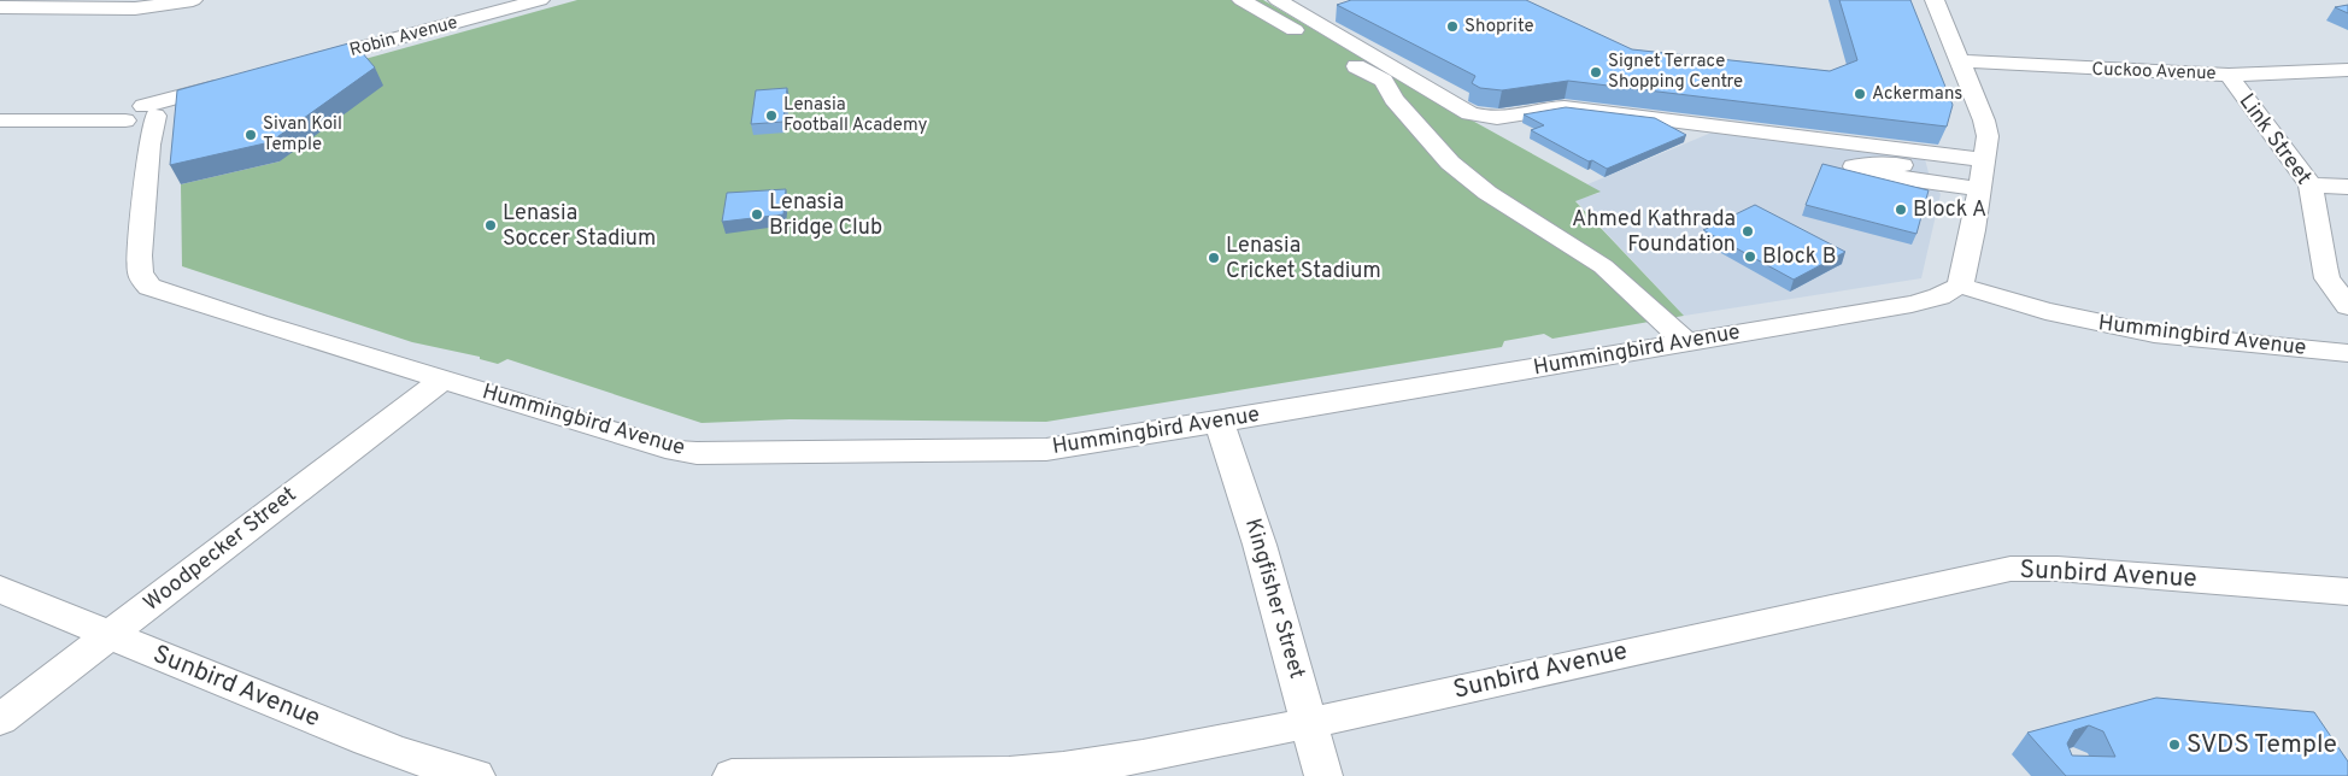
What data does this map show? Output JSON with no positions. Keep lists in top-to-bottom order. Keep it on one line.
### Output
{"streets":{"street":["Robin Avenue","Cuckoo Avenue","Link Street","Hummingbird Avenue","Woodpecker Street","Sunbird Avenue","Kingfisher Street"]},"crossings":[["Cuckoo Avenue","Link Street"],["Hummingbird Avenue","Woodpecker Street"],["Hummingbird Avenue","Kingfisher Street"],["Woodpecker Street","Sunbird Avenue"],["Sunbird Avenue","Kingfisher Street"]],"places":["Shoprite","Signet Terrace Shopping Centre","Ackermans","Lenasia Football Academy","Sivan Koil Temple","Block A","Lenasia Bridge Club","Lenasia Soccer Stadium","Ahmed Kathrada Foundation","Block B","Lenasia Cricket Stadium","SVDS Temple"]}
